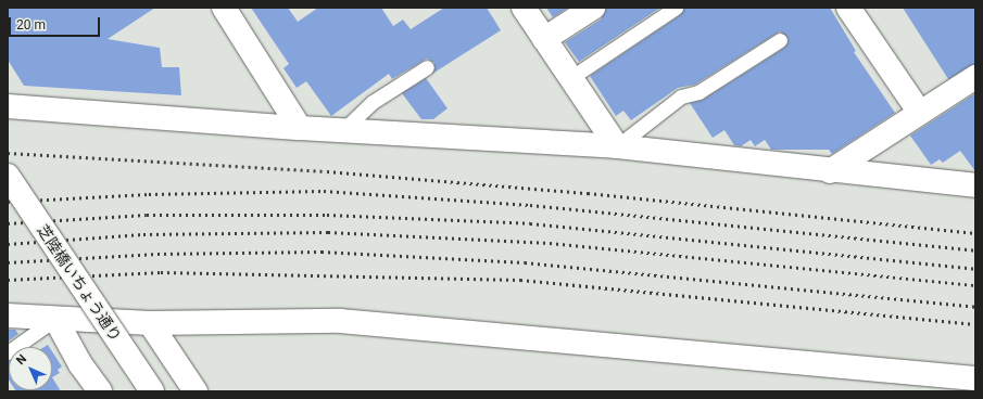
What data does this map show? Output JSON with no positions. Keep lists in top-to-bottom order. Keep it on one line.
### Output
{"streets":{"street":["芝陸橋いちょう通り"]},"scale_bar":"20 m","north":"top left"}
